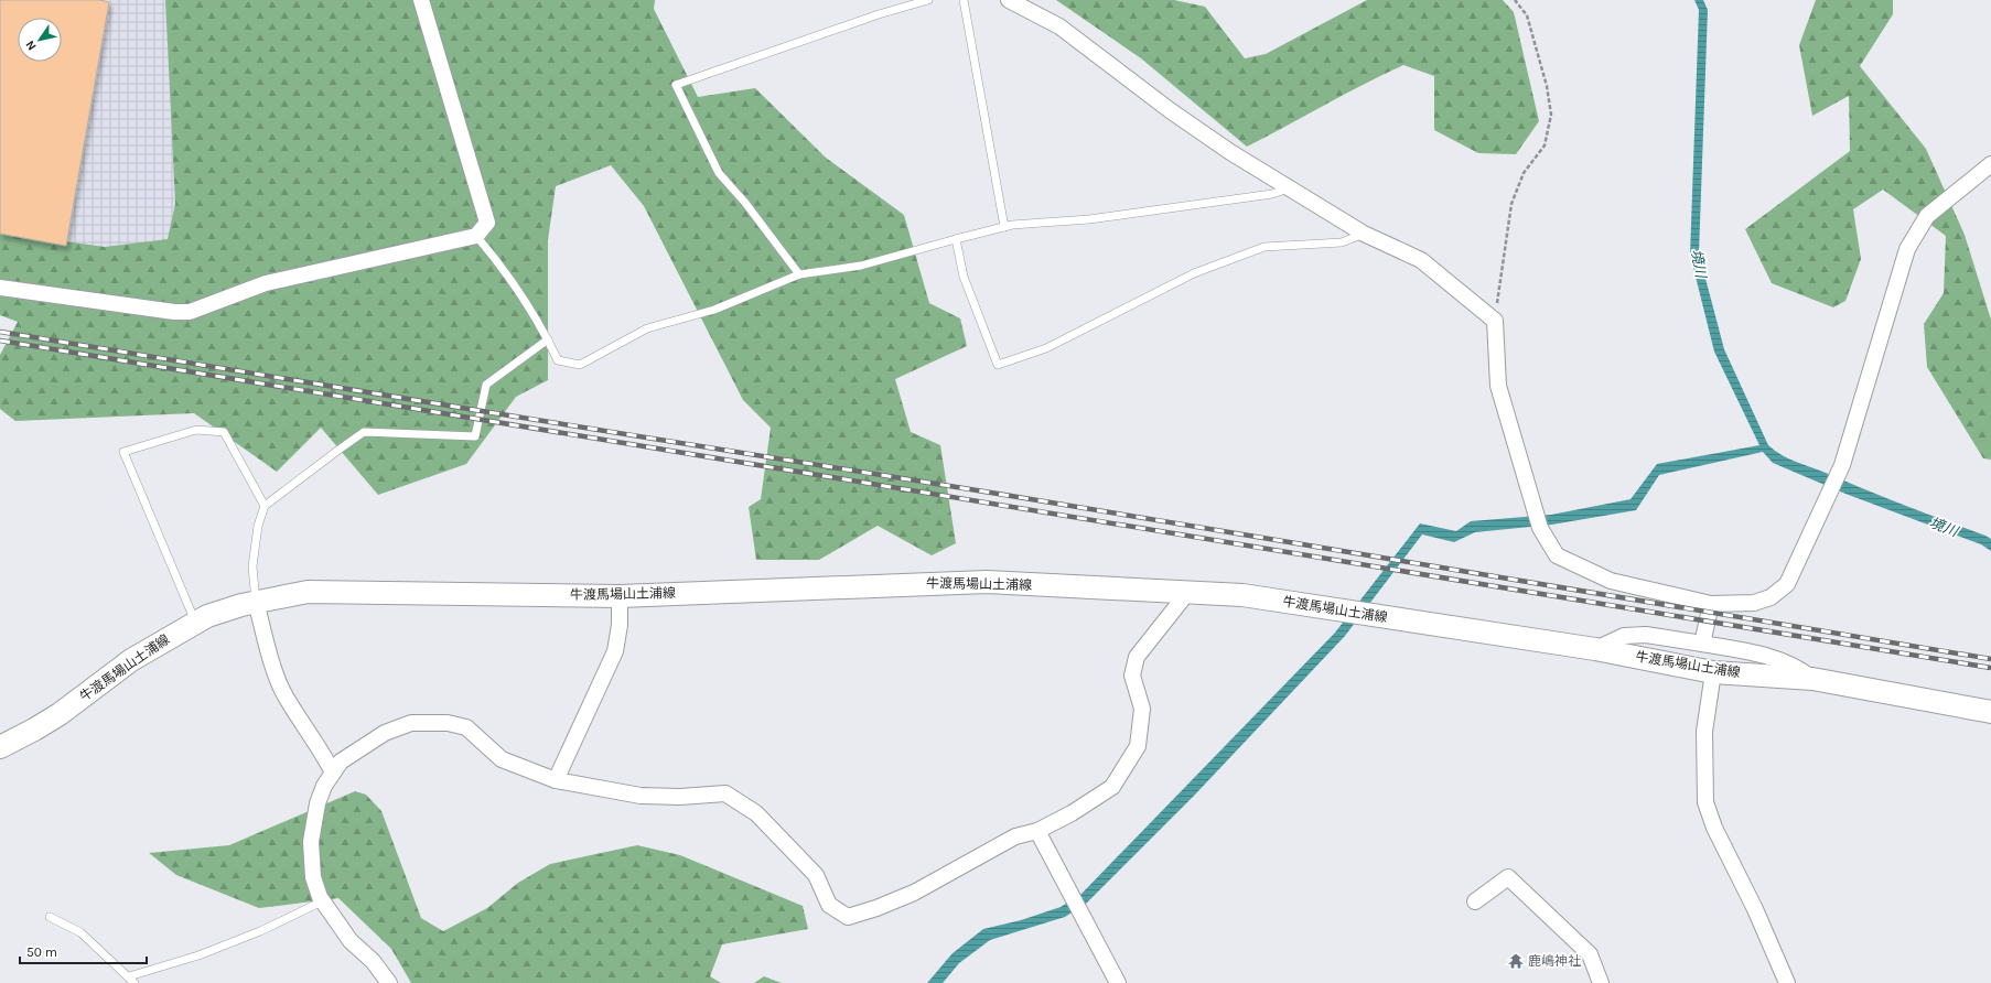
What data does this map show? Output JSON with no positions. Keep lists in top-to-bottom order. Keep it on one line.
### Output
{"streets":{"main road":["牛渡馬場山土浦線"]},"water":["境川"],"places":{"temple":["鹿嶋神社"]},"scale_bar":"50 m","north":"bottom left"}
